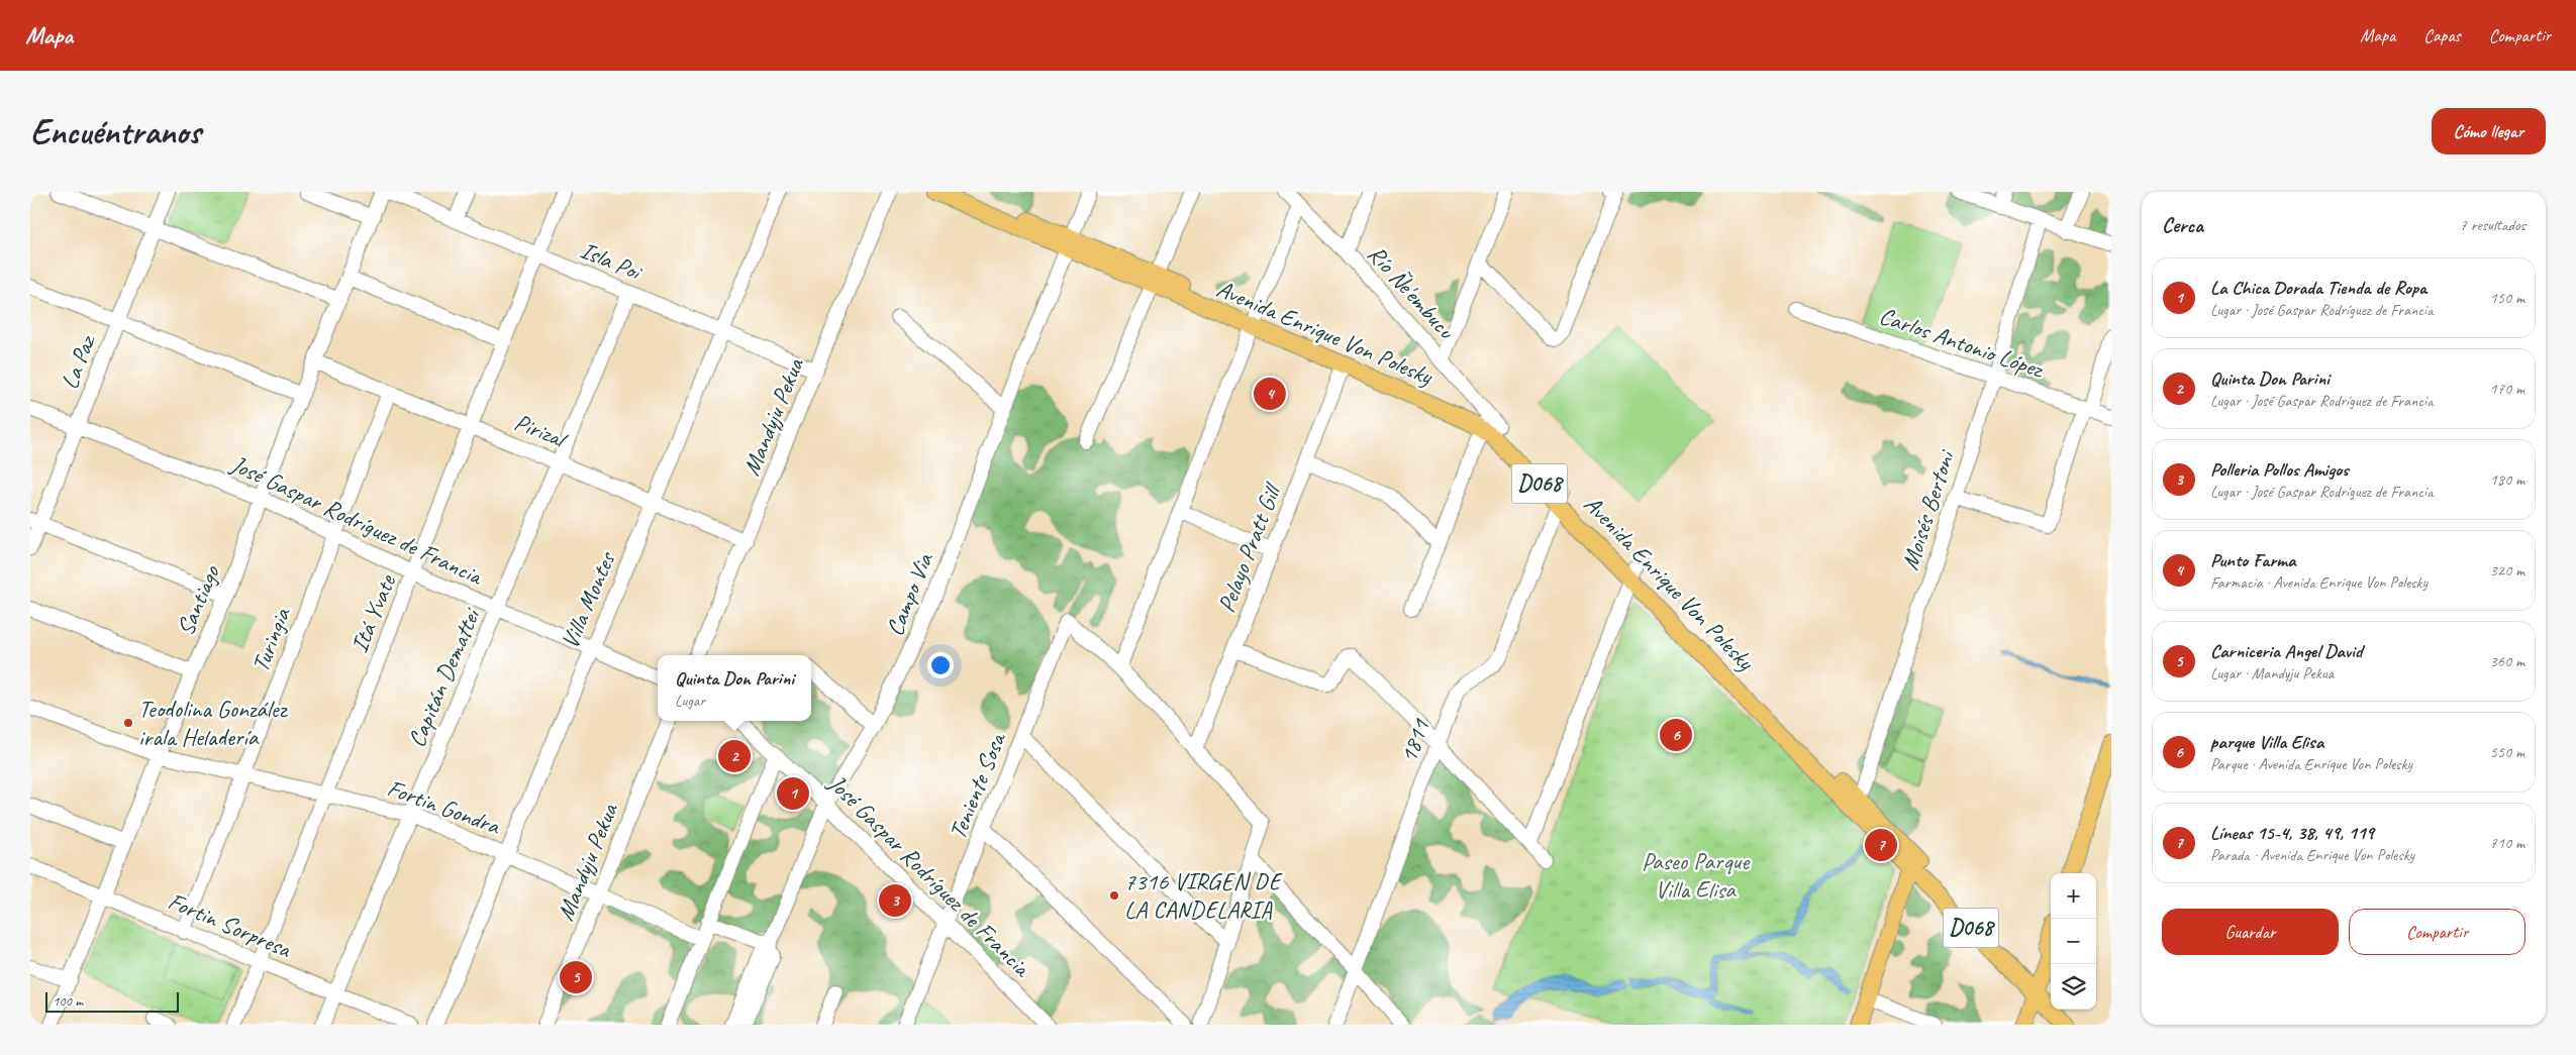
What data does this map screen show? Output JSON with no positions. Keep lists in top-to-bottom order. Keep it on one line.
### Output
{"streets":{"main road":["Avenida Enrique Von Polesky","D068"],"street":["Isla Poi","Río Ñe'embucu","Carlos Antonio López","La Paz","Mandyju Pekua","Pirizal","Moisés Bertoni","José Gaspar Rodríguez de Francia","Pelayo Pratt Gill","Campo Via","Santiago","Villa Montes","Itá Yvate","Turingia","Capitán Demattei","1811","Teniente Sosa","Fortin Gondra","Fortin Sorpresa"]},"crossings":[["Isla Poi","Mandyju Pekua"],["Isla Poi","Villa Montes"],["Isla Poi","Itá Yvate"],["Isla Poi","Capitán Demattei"],["Río Ñe'embucu","Avenida Enrique Von Polesky"],["Avenida Enrique Von Polesky","Moisés Bertoni"],["Avenida Enrique Von Polesky","Pelayo Pratt Gill"],["Avenida Enrique Von Polesky","Campo Via"],["Avenida Enrique Von Polesky","1811"],["Carlos Antonio López","Moisés Bertoni"],["La Paz","José Gaspar Rodríguez de Francia"],["Mandyju Pekua","Pirizal"],["Mandyju Pekua","Fortin Gondra"],["Pirizal","Santiago"],["Pirizal","Villa Montes"],["Pirizal","Itá Yvate"],["Pirizal","Turingia"],["Pirizal","Capitán Demattei"],["José Gaspar Rodríguez de Francia","Campo Via"],["José Gaspar Rodríguez de Francia","Santiago"],["José Gaspar Rodríguez de Francia","Villa Montes"],["José Gaspar Rodríguez de Francia","Itá Yvate"],["José Gaspar Rodríguez de Francia","Turingia"],["José Gaspar Rodríguez de Francia","Capitán Demattei"],["José Gaspar Rodríguez de Francia","Teniente Sosa"],["Santiago","Fortin Gondra"],["Santiago","Fortin Sorpresa"],["Villa Montes","Fortin Gondra"],["Itá Yvate","Fortin Gondra"],["Itá Yvate","Fortin Sorpresa"],["Turingia","Fortin Gondra"],["Turingia","Fortin Sorpresa"],["Capitán Demattei","Fortin Gondra"],["Capitán Demattei","Fortin Sorpresa"]],"parks":["Paseo Parque Villa Elisa"],"places":["Teodolina González irala Heladería","7316 VIRGEN DE LA CANDELARIA"],"scale_bar":"100 m","page":{"header":"Mapa","nav":["Mapa","Capas","Compartir"],"buttons":["Cómo llegar",["Guardar","Compartir"]],"title":"Encuéntranos","heading":["Cerca","7 resultados"],"list":[{"mark":"1","name":"La Chica Dorada Tienda de Ropa","note":"Lugar · José Gaspar Rodríguez de Francia","value":"150 m"},{"mark":"2","name":"Quinta Don Parini","note":"Lugar · José Gaspar Rodríguez de Francia","value":"170 m"},{"mark":"3","name":"Polleria Pollos Amigos","note":"Lugar · José Gaspar Rodríguez de Francia","value":"180 m"},{"mark":"4","name":"Punto Farma","note":"Farmacia · Avenida Enrique Von Polesky","value":"320 m"},{"mark":"5","name":"Carniceria Angel David","note":"Lugar · Mandyju Pekua","value":"360 m"},{"mark":"6","name":"parque Villa Elisa","note":"Parque · Avenida Enrique Von Polesky","value":"550 m"},{"mark":"7","name":"Líneas 15-4, 38, 49, 119","note":"Parada · Avenida Enrique Von Polesky","value":"710 m"}],"pins":["4","6","2","1","7","3","5"],"popup":["Quinta Don Parini","Lugar"],"map_buttons":["+","−"],"scale":"100 m"}}
